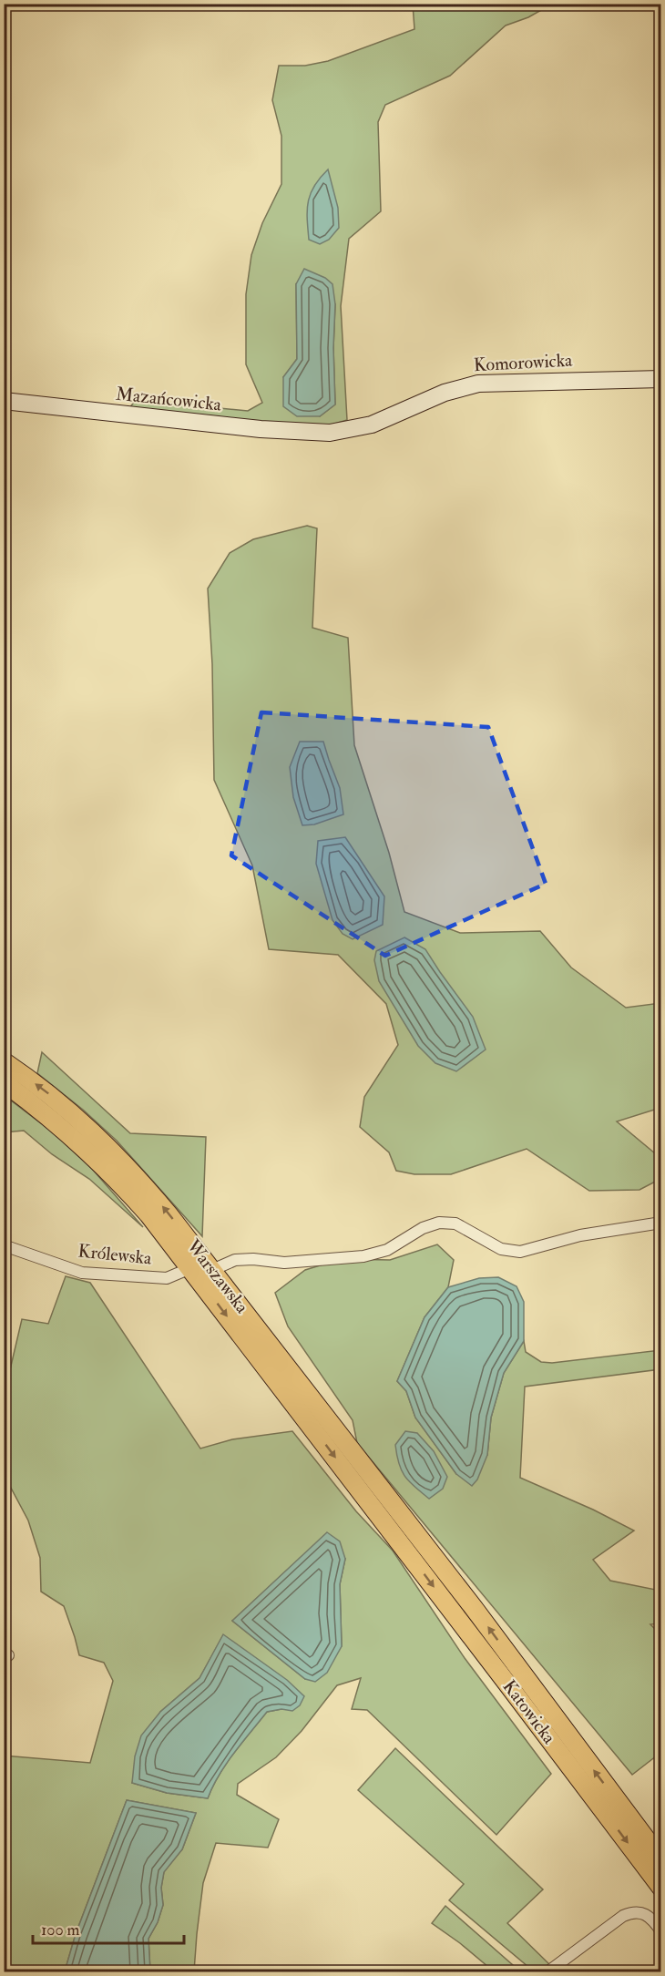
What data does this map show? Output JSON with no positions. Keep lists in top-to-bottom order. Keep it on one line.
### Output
{"streets":{"main road":["Warszawska","Katowicka"],"street":["Komorowicka","Mazańcowicka","Królewska"]},"crossings":[["Komorowicka","Mazańcowicka"],["Królewska","Warszawska"],["Warszawska","Katowicka"]],"scale_bar":"100 m"}
